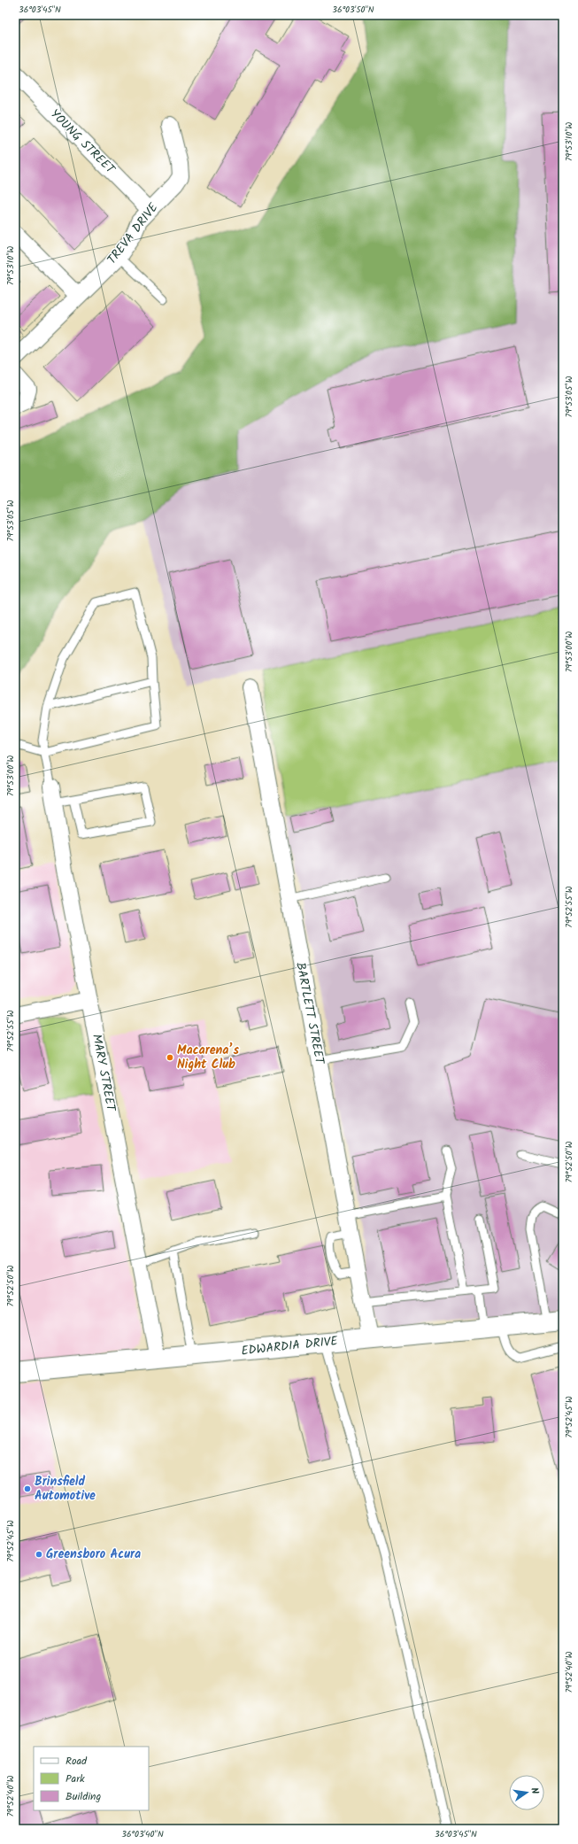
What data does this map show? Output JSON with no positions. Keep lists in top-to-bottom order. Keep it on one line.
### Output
{"streets":{"main road":["EDWARDIA DRIVE"],"street":["YOUNG STREET","TREVA DRIVE","BARTLETT STREET","MARY STREET"]},"crossings":[["YOUNG STREET","TREVA DRIVE"],["BARTLETT STREET","EDWARDIA DRIVE"],["MARY STREET","EDWARDIA DRIVE"]],"places":["Macarena’s Night Club","Brinsfield Automotive","Greensboro Acura"],"legend":["Road","Park","Building"],"north":"right","coordinates":["36°03'45\"N","36°03'50\"N","79°53'10\"W","79°53'05\"W","79°53'00\"W","79°52'55\"W","79°52'50\"W","79°52'45\"W","79°52'40\"W","36°03'40\"N"]}
